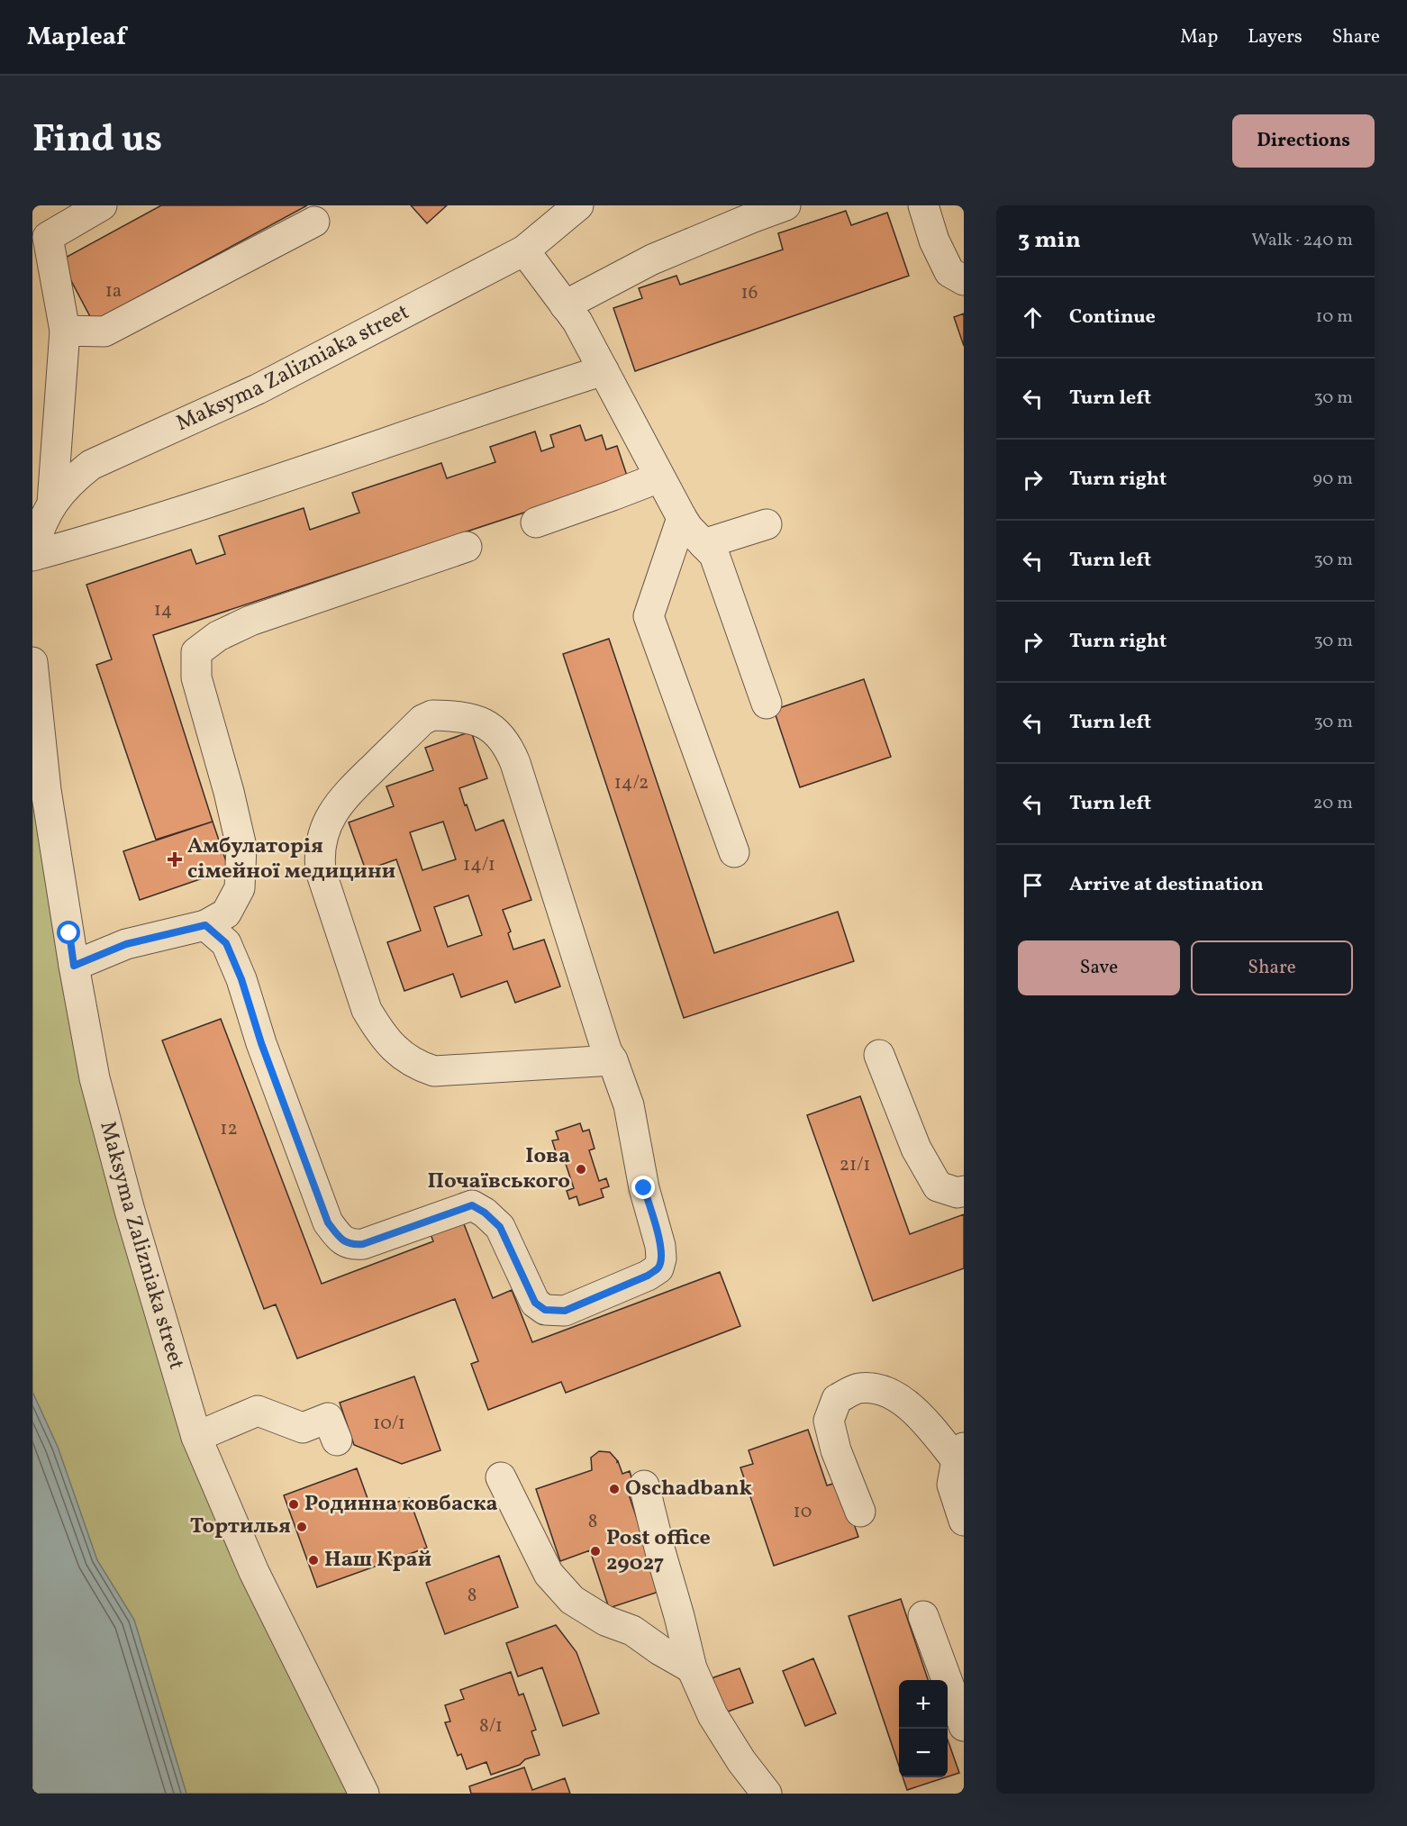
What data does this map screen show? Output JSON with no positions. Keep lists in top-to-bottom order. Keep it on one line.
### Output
{"streets":{"street":["Maksyma Zalizniaka street"]},"places":{"health":["Амбулаторія сімейної медицини"],"other":["Іова Почаївського","Oschadbank","Родинна ковбаска","Тортилья","Post office 29027","Наш Край"]},"house_numbers":["1а","16","14","14/2","14/1","12","21/1","10/1","10","8","8","8/1"],"page":{"header":"Mapleaf","nav":["Map","Layers","Share"],"title":"Find us","buttons":["Directions",["Save","Share"]],"heading":["3 min","Walk · 240 m"],"list":[["Continue","10 m"],["Turn left","30 m"],["Turn right","90 m"],["Turn left","30 m"],["Turn right","30 m"],["Turn left","30 m"],["Turn left","20 m"],"Arrive at destination"],"map_buttons":["+","−"]}}
